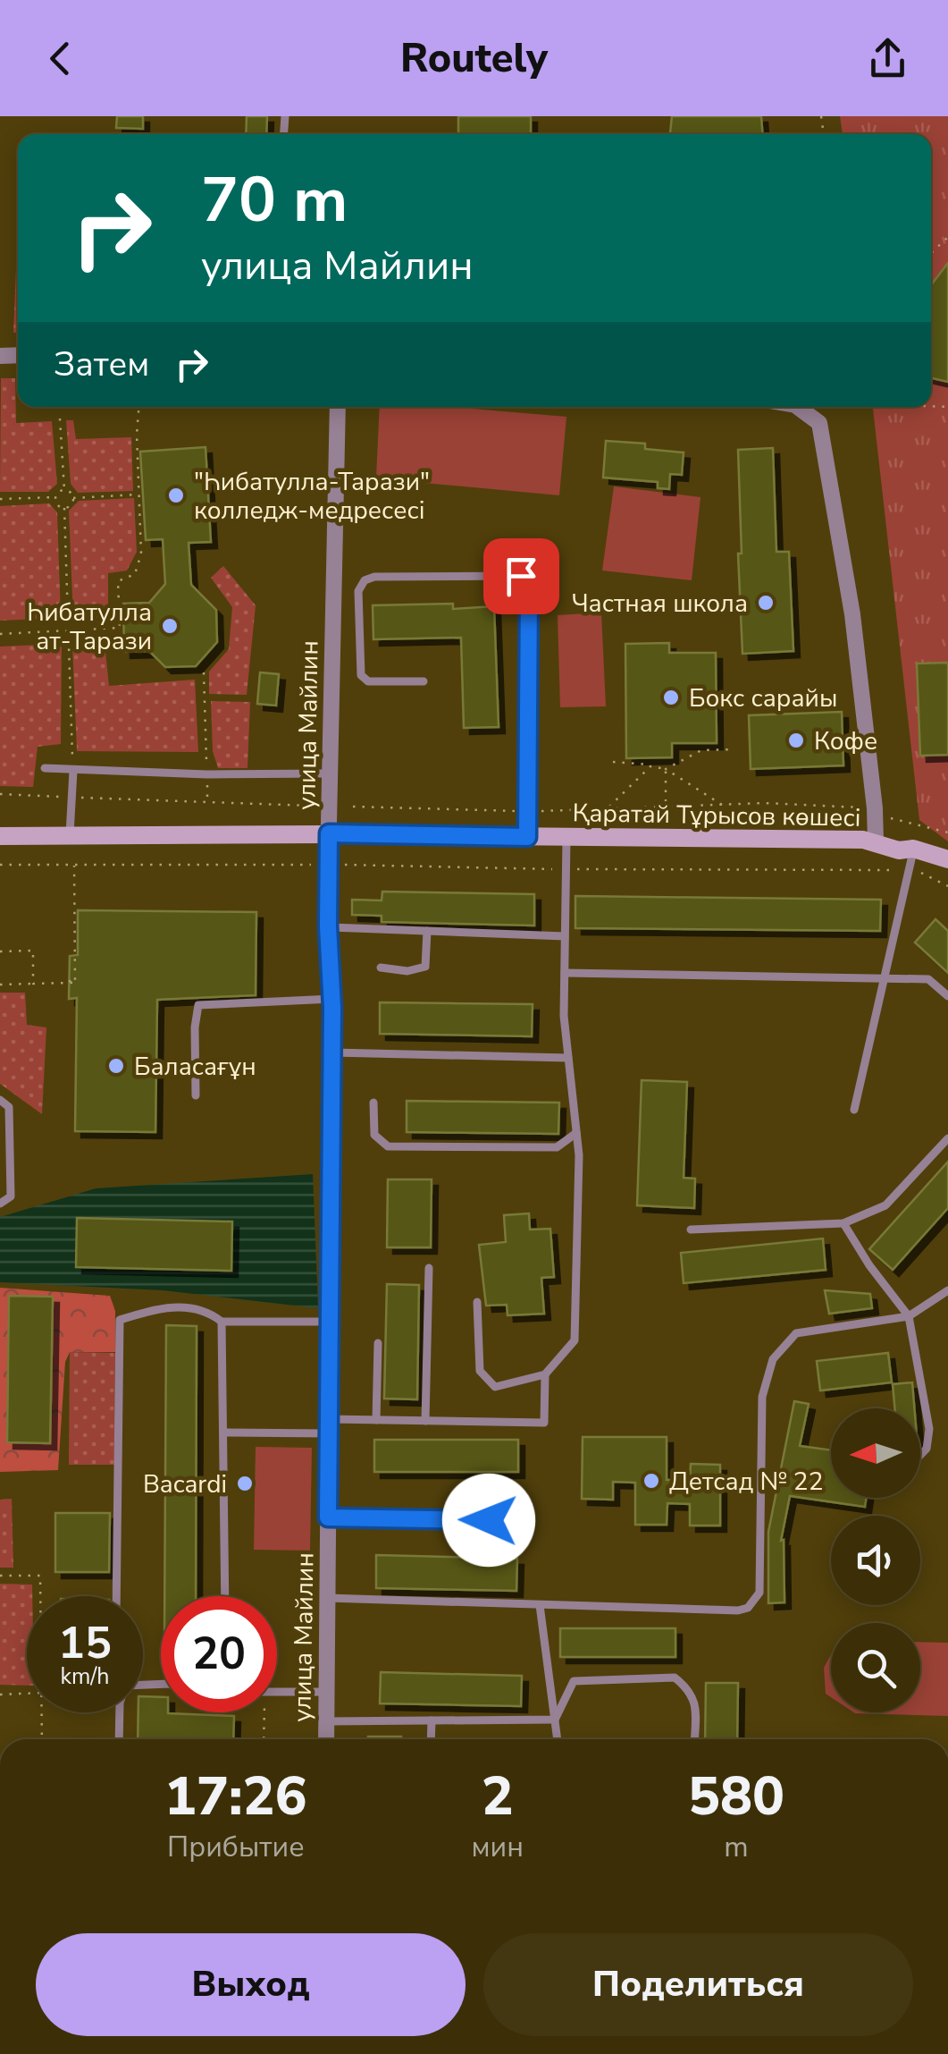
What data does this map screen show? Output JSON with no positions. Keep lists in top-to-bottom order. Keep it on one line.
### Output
{"streets":{"main road":["Қаратай Тұрысов көшесі"],"street":["улица Майлин"]},"crossings":[["улица Майлин","Қаратай Тұрысов көшесі"]],"places":["\"Һибатулла-Тарази\" колледж-медресесі","Частная школа","Һибатулла ат-Тарази","Бокс сарайы","Кофе","Баласағұн","Детсад № 22","Bacardi"],"north":"left","page":{"header":"Routely","turn":["70 m","улица Майлин"],"then":"Затем","speed":"15 km/h","limit":"20","eta":["17:26","Прибытие","2","мин","580","m"],"buttons":["Выход","Поделиться"]}}
